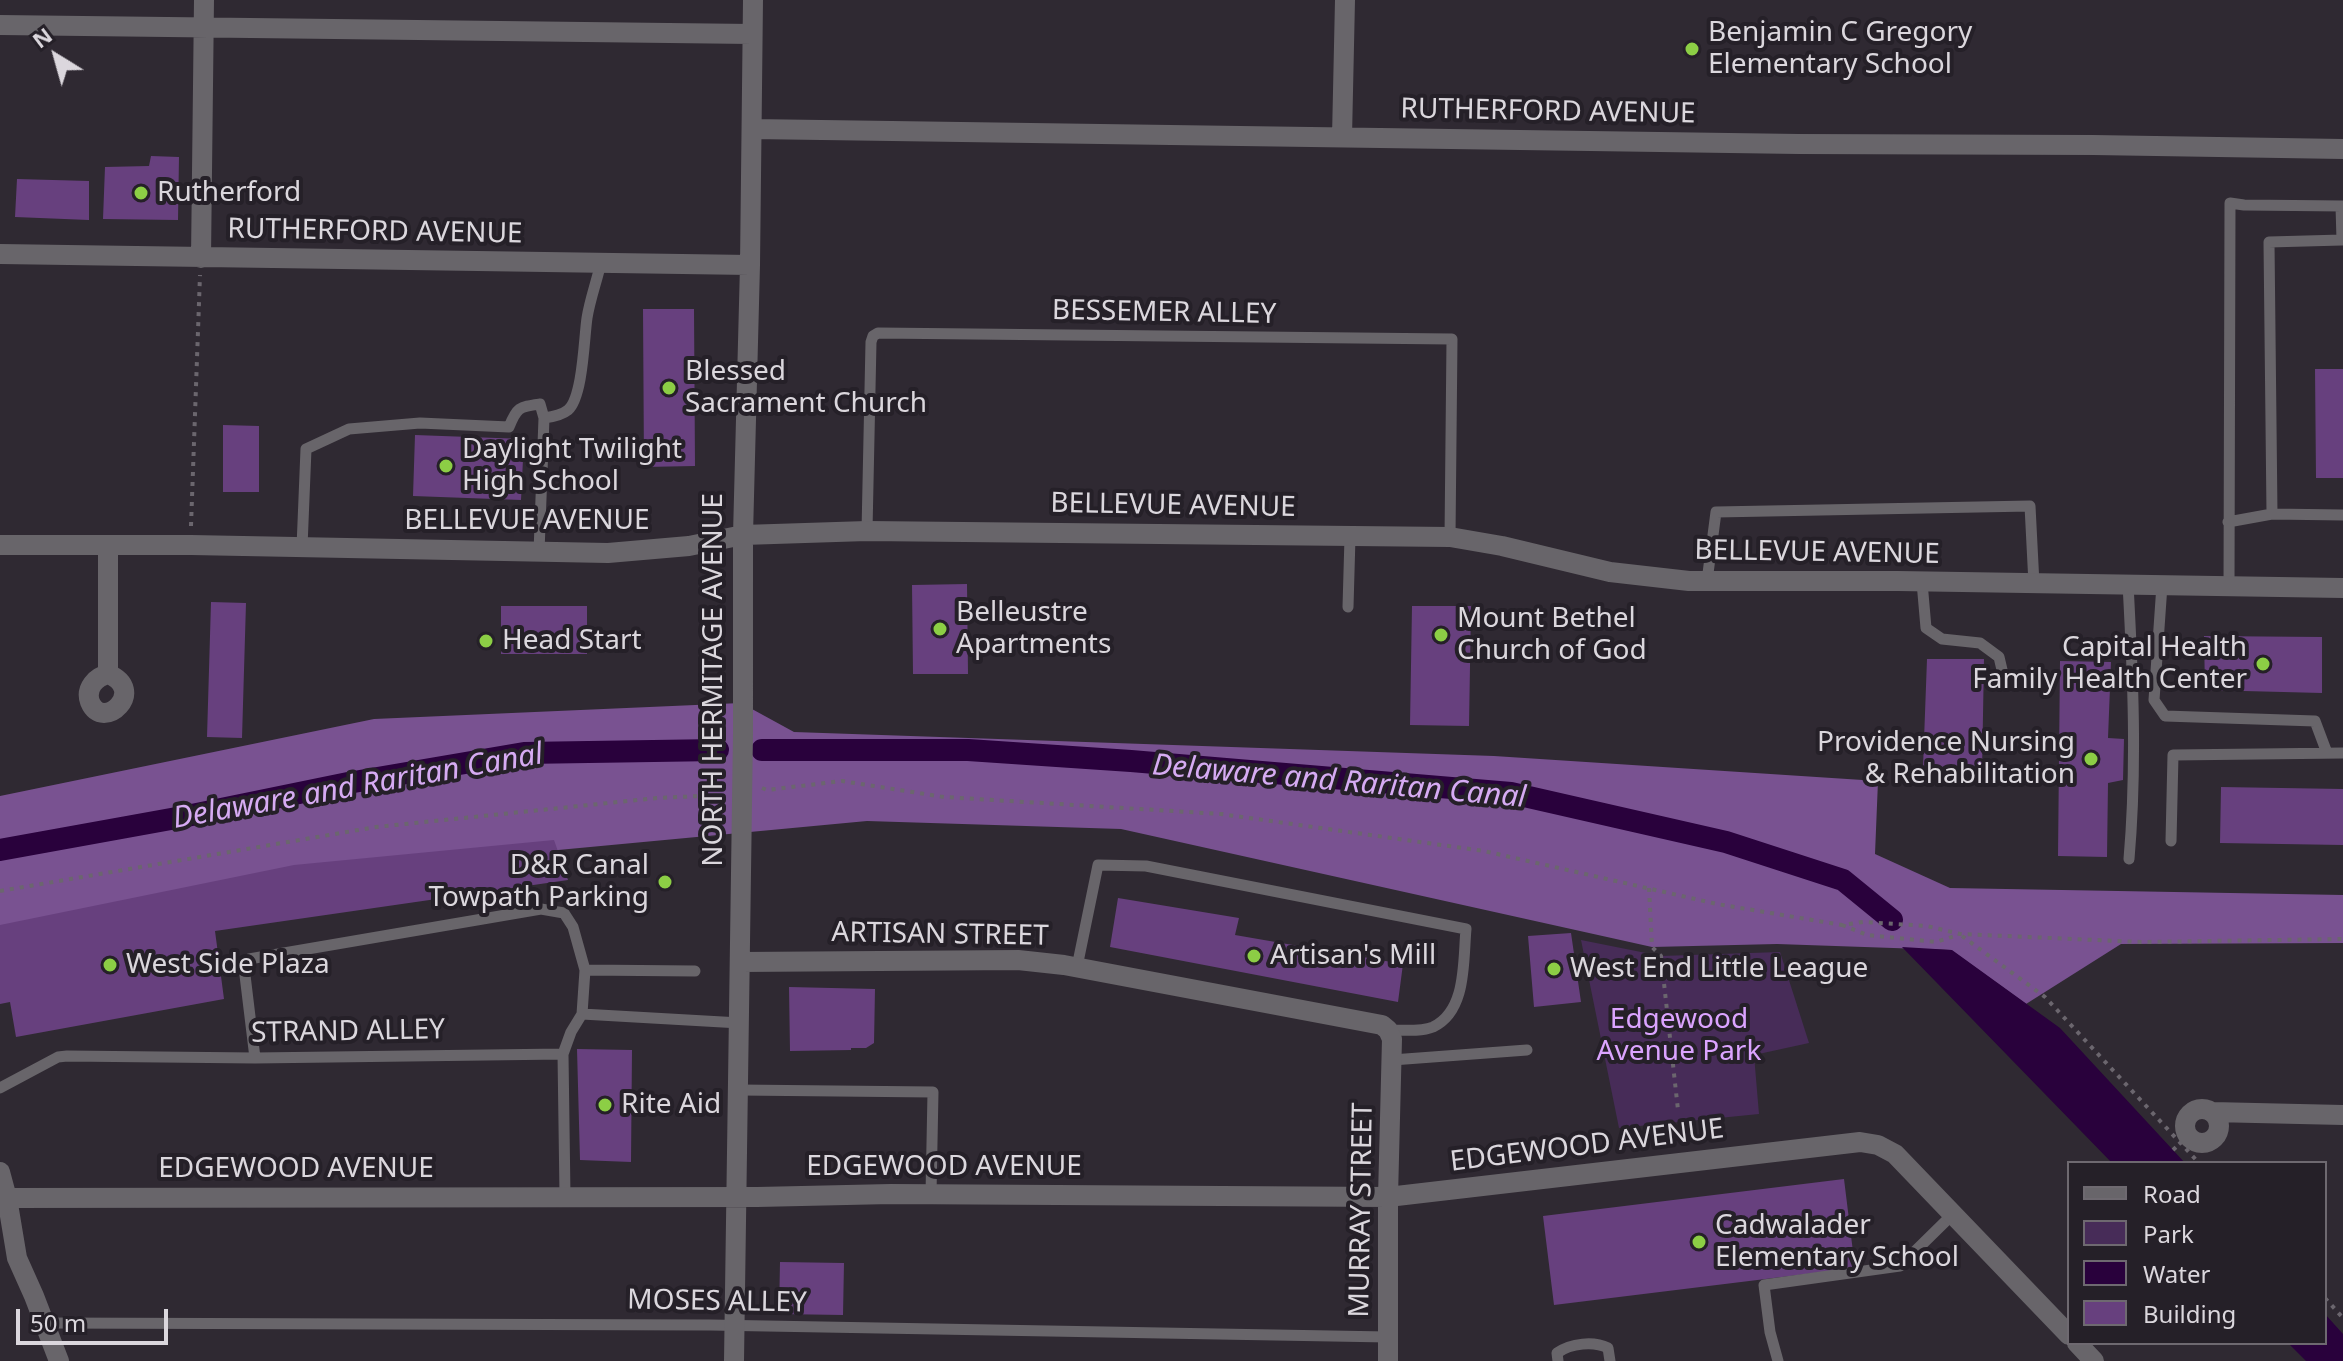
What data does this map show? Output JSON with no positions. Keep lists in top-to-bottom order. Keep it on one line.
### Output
{"streets":{"street":["RUTHERFORD AVENUE","BELLEVUE AVENUE","NORTH HERMITAGE AVENUE","ARTISAN STREET","EDGEWOOD AVENUE","MURRAY STREET"],"lane":["BESSEMER ALLEY","STRAND ALLEY","MOSES ALLEY"]},"crossings":[["RUTHERFORD AVENUE","NORTH HERMITAGE AVENUE"],["BESSEMER ALLEY","BELLEVUE AVENUE"],["BELLEVUE AVENUE","NORTH HERMITAGE AVENUE"],["NORTH HERMITAGE AVENUE","ARTISAN STREET"],["NORTH HERMITAGE AVENUE","EDGEWOOD AVENUE"],["NORTH HERMITAGE AVENUE","MOSES ALLEY"],["EDGEWOOD AVENUE","MURRAY STREET"],["MURRAY STREET","MOSES ALLEY"]],"water":["Delaware and Raritan Canal"],"parks":["Edgewood Avenue Park"],"places":["Benjamin C Gregory Elementary School","Rutherford","Blessed Sacrament Church","Daylight Twilight High School","Belleustre Apartments","Mount Bethel Church of God","Head Start","Capital Health Family Health Center","Providence Nursing & Rehabilitation","D&R Canal Towpath Parking","Artisan's Mill","West Side Plaza","West End Little League","Rite Aid","Cadwalader Elementary School"],"legend":["Road","Park","Water","Building"],"scale_bar":"50 m","north":"top left"}
